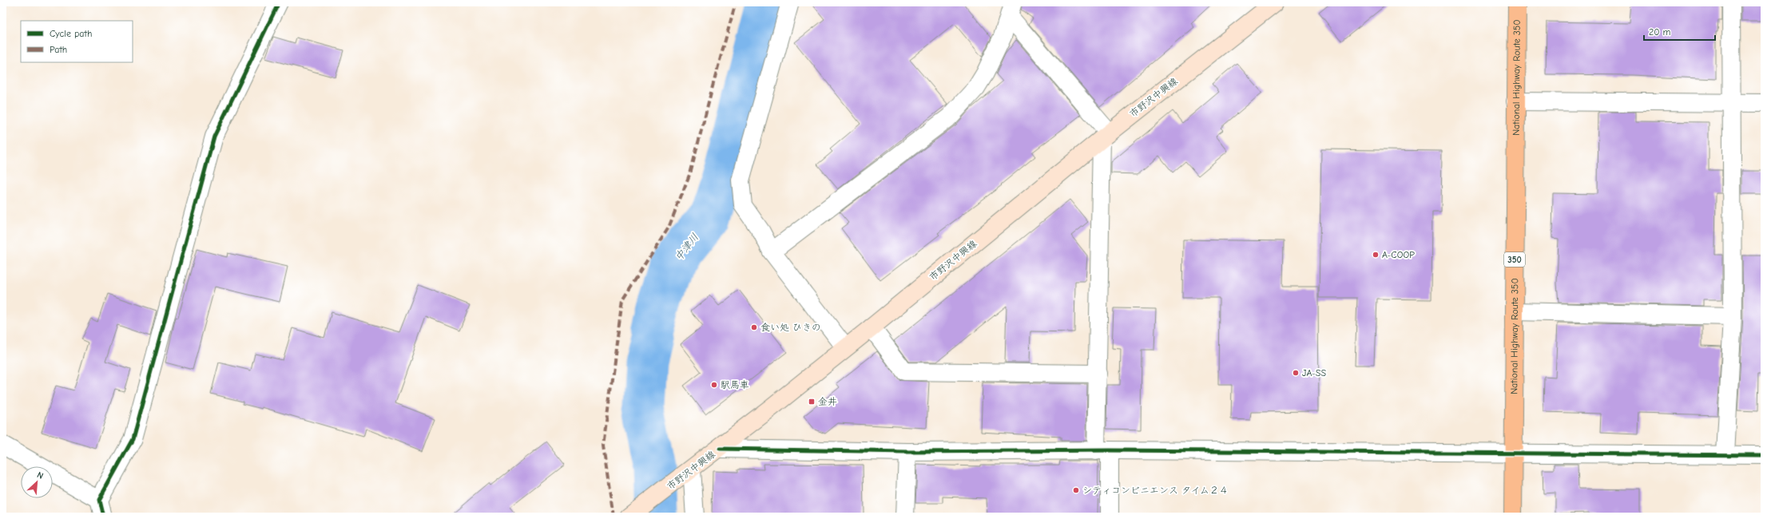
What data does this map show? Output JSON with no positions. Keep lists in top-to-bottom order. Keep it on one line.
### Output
{"streets":{"highway":["National Highway Route 350","350"],"main road":["市野沢中興線"]},"water":["中津川"],"places":{"other":["A-COOP","食い処 ひきの","JA-SS","駅馬車","シティコンビニエンス タイム２４"],"transit":["金井"]},"legend":["Cycle path","Path"],"scale_bar":"20 m","north":"top right"}
